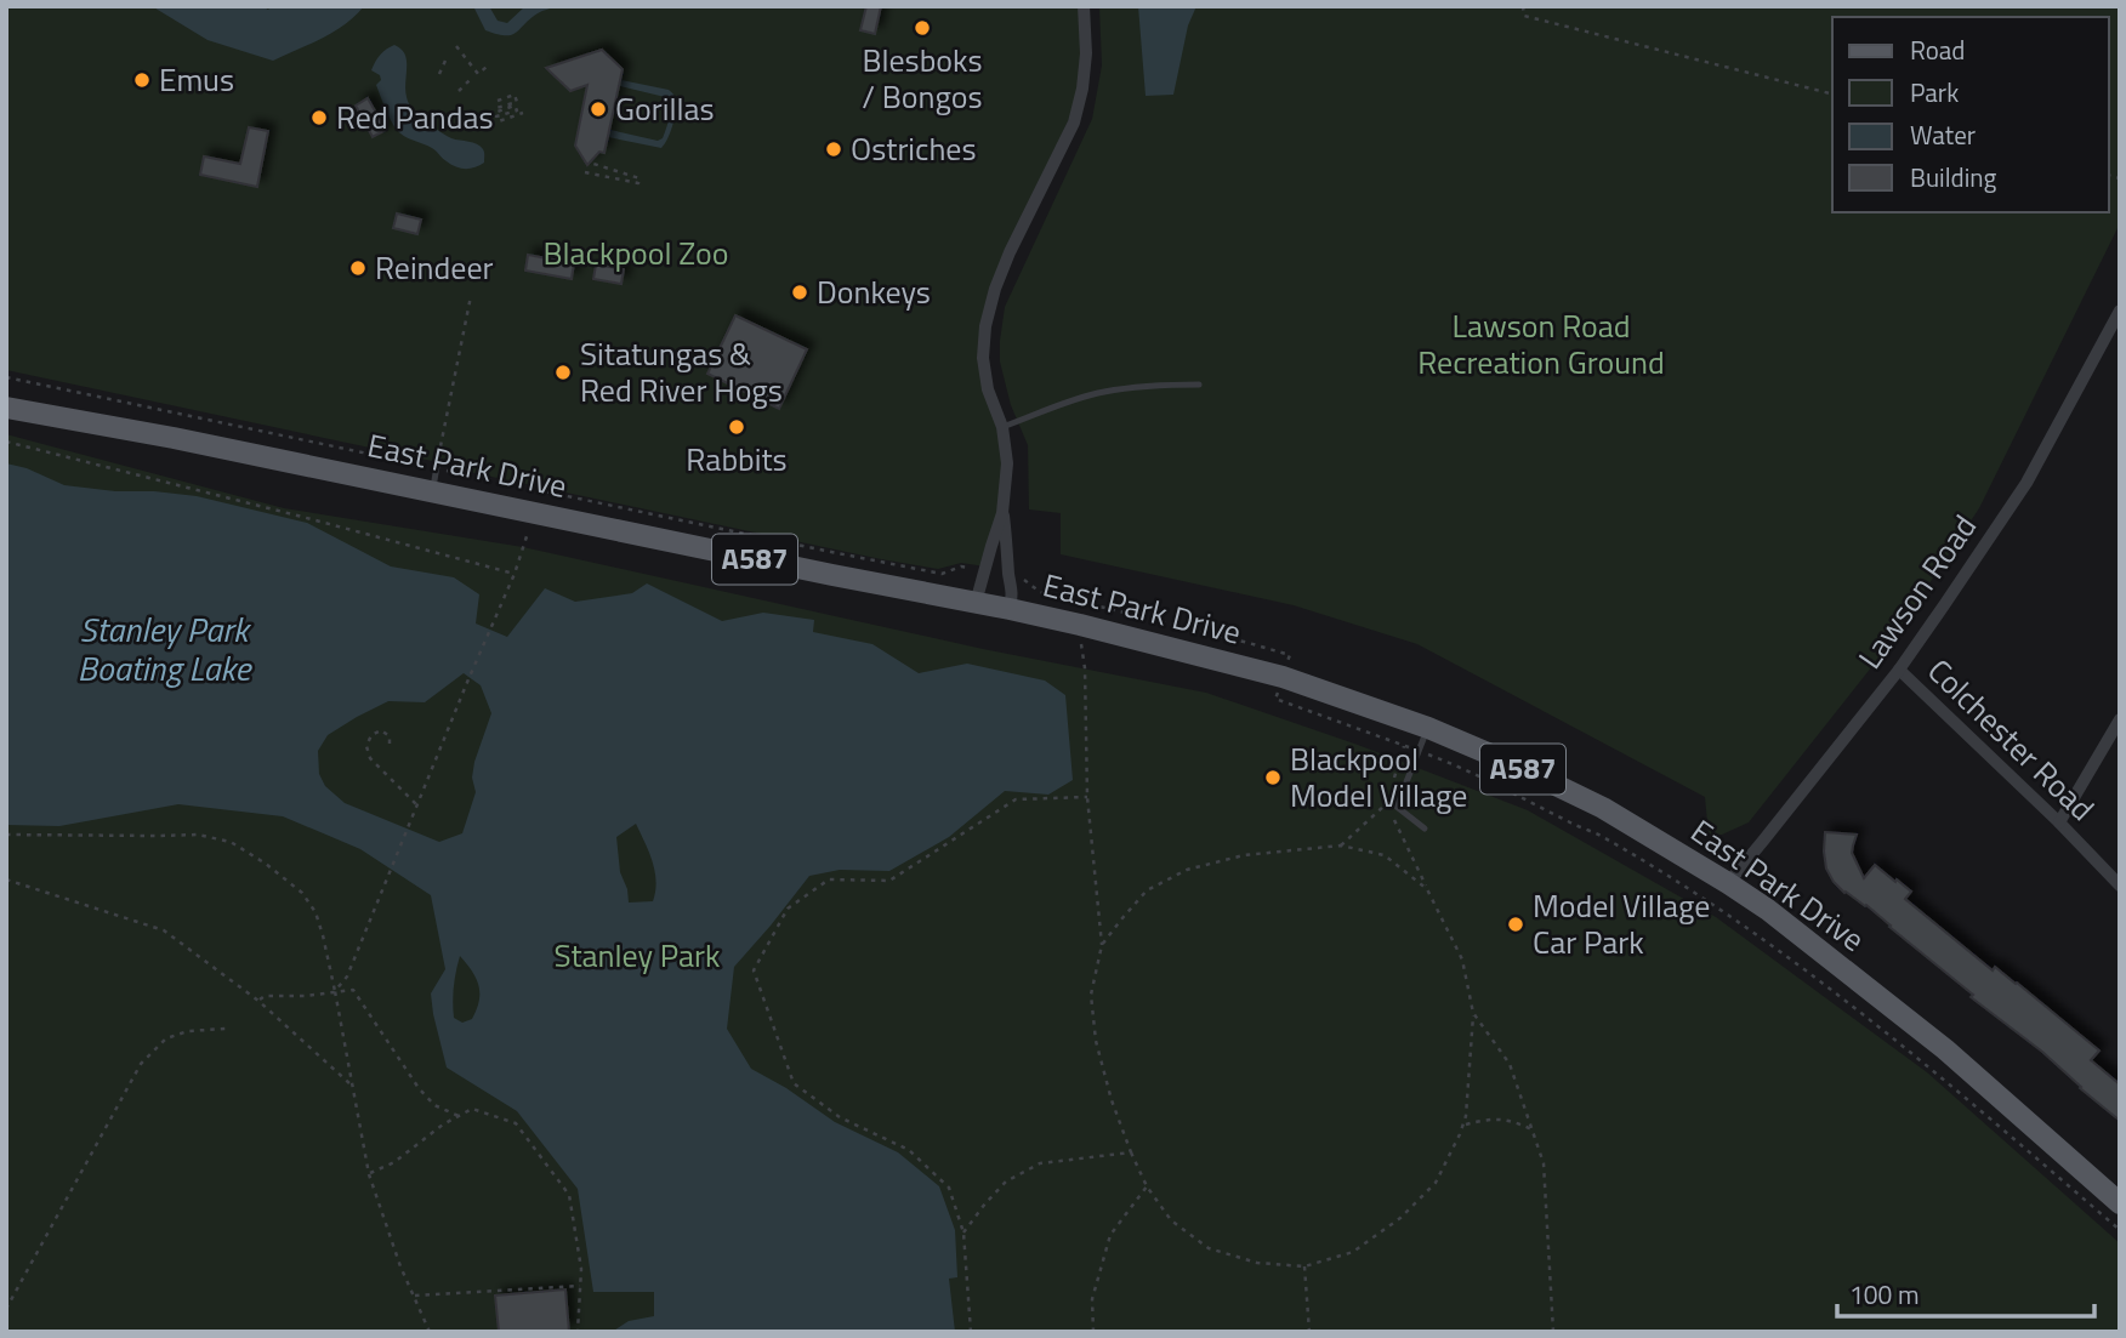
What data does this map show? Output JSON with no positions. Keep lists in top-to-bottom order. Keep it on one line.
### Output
{"streets":{"main road":["East Park Drive","A587"],"street":["Lawson Road","Colchester Road"]},"crossings":[["East Park Drive","Lawson Road"],["Lawson Road","Colchester Road"]],"water":["Stanley Park Boating Lake"],"parks":["Blackpool Zoo","Lawson Road Recreation Ground","Stanley Park"],"places":["Blesboks / Bongos","Emus","Gorillas","Red Pandas","Ostriches","Reindeer","Donkeys","Sitatungas & Red River Hogs","Rabbits","Blackpool Model Village","Model Village Car Park"],"legend":["Road","Park","Water","Building"],"scale_bar":"100 m"}
